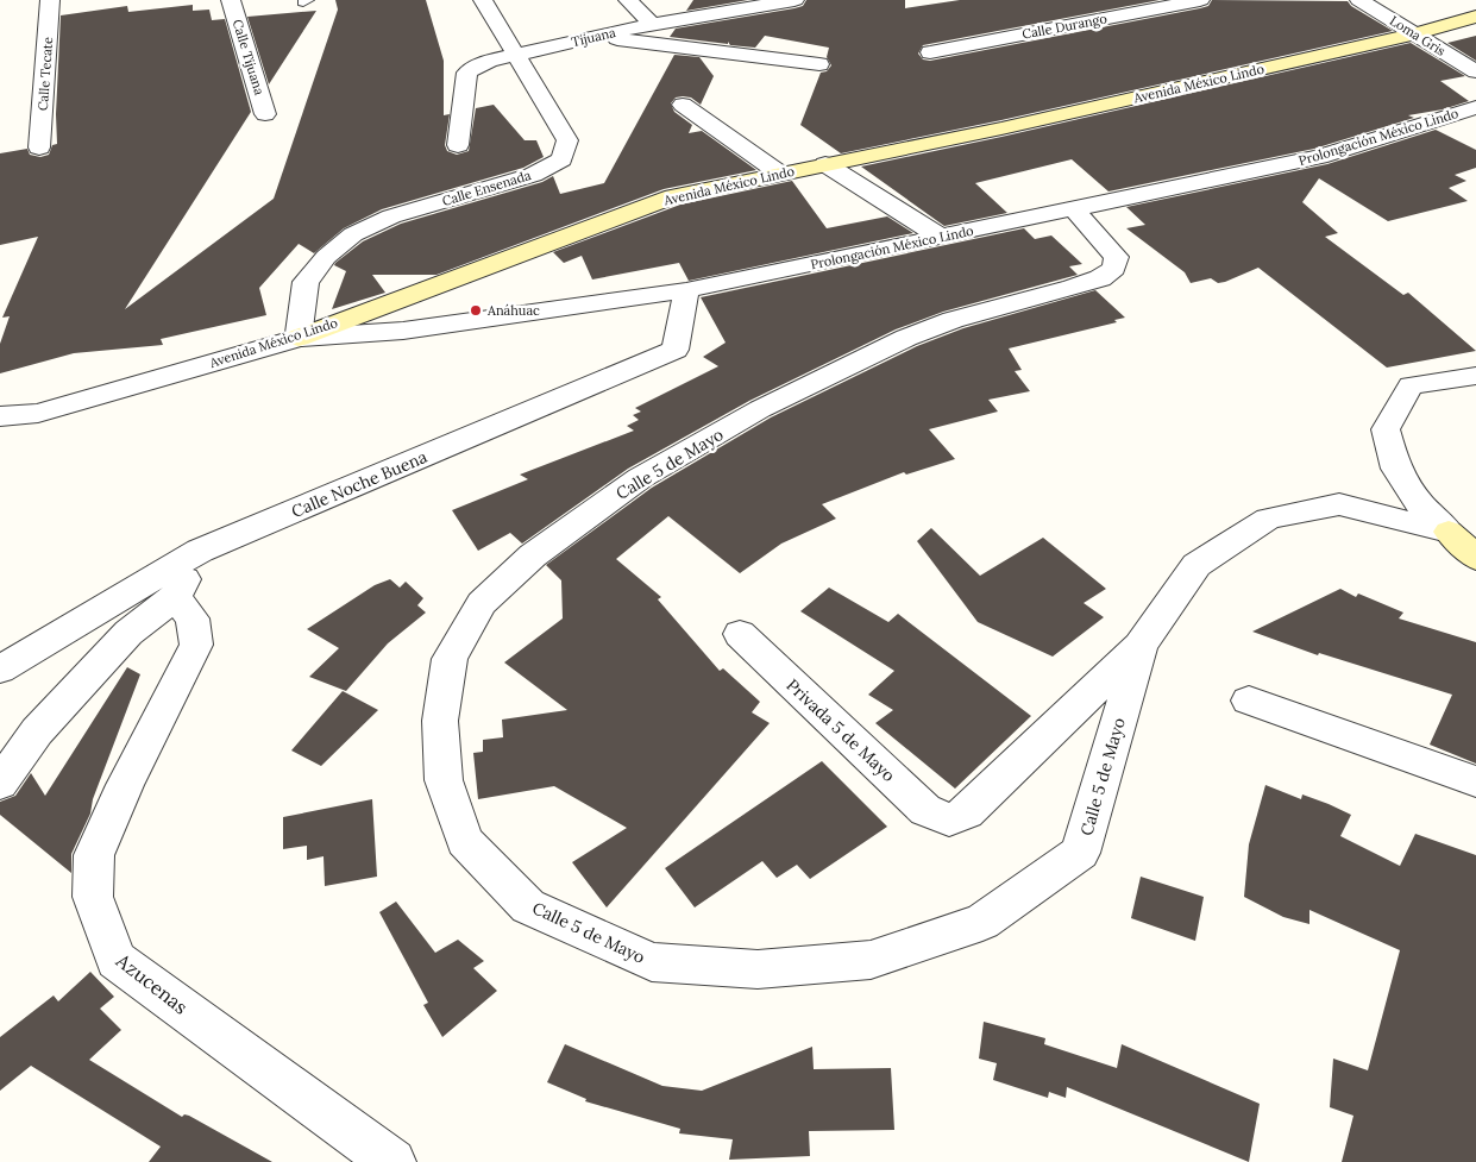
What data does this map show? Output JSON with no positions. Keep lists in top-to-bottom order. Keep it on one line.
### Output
{"streets":{"street":["Calle Durango","Loma Gris","Tijuana","Calle Tijuana","Calle Tecate","Avenida México Lindo","Prolongación México Lindo","Calle Ensenada","Calle 5 de Mayo","Calle Noche Buena","Privada 5 de Mayo","Azucenas"]},"crossings":[["Loma Gris","Avenida México Lindo"],["Tijuana","Calle Ensenada"],["Avenida México Lindo","Prolongación México Lindo"],["Avenida México Lindo","Calle Ensenada"],["Prolongación México Lindo","Calle Ensenada"],["Prolongación México Lindo","Calle 5 de Mayo"],["Prolongación México Lindo","Calle Noche Buena"],["Calle 5 de Mayo","Privada 5 de Mayo"]],"places":["Anáhuac"]}
